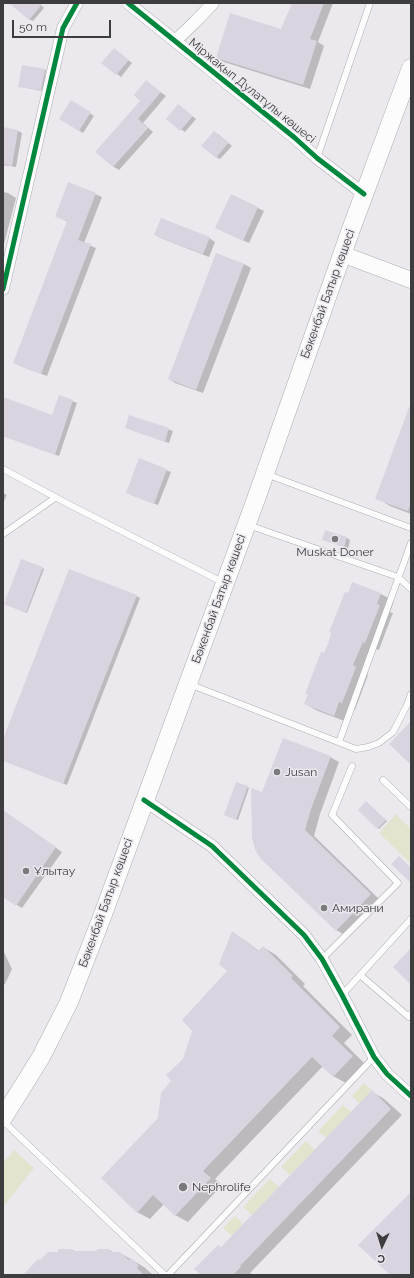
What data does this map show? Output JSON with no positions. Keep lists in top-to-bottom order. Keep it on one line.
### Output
{"streets":{"main road":["Бөкенбай Батыр көшесі"],"street":["Міржақып Дулатұлы көшесі"]},"crossings":[["Міржақып Дулатұлы көшесі","Бөкенбай Батыр көшесі"]],"places":["Muskat Doner","Jusan","Ұлытау","Амирани","Nephrolife"],"scale_bar":"50 m","north":"bottom"}
